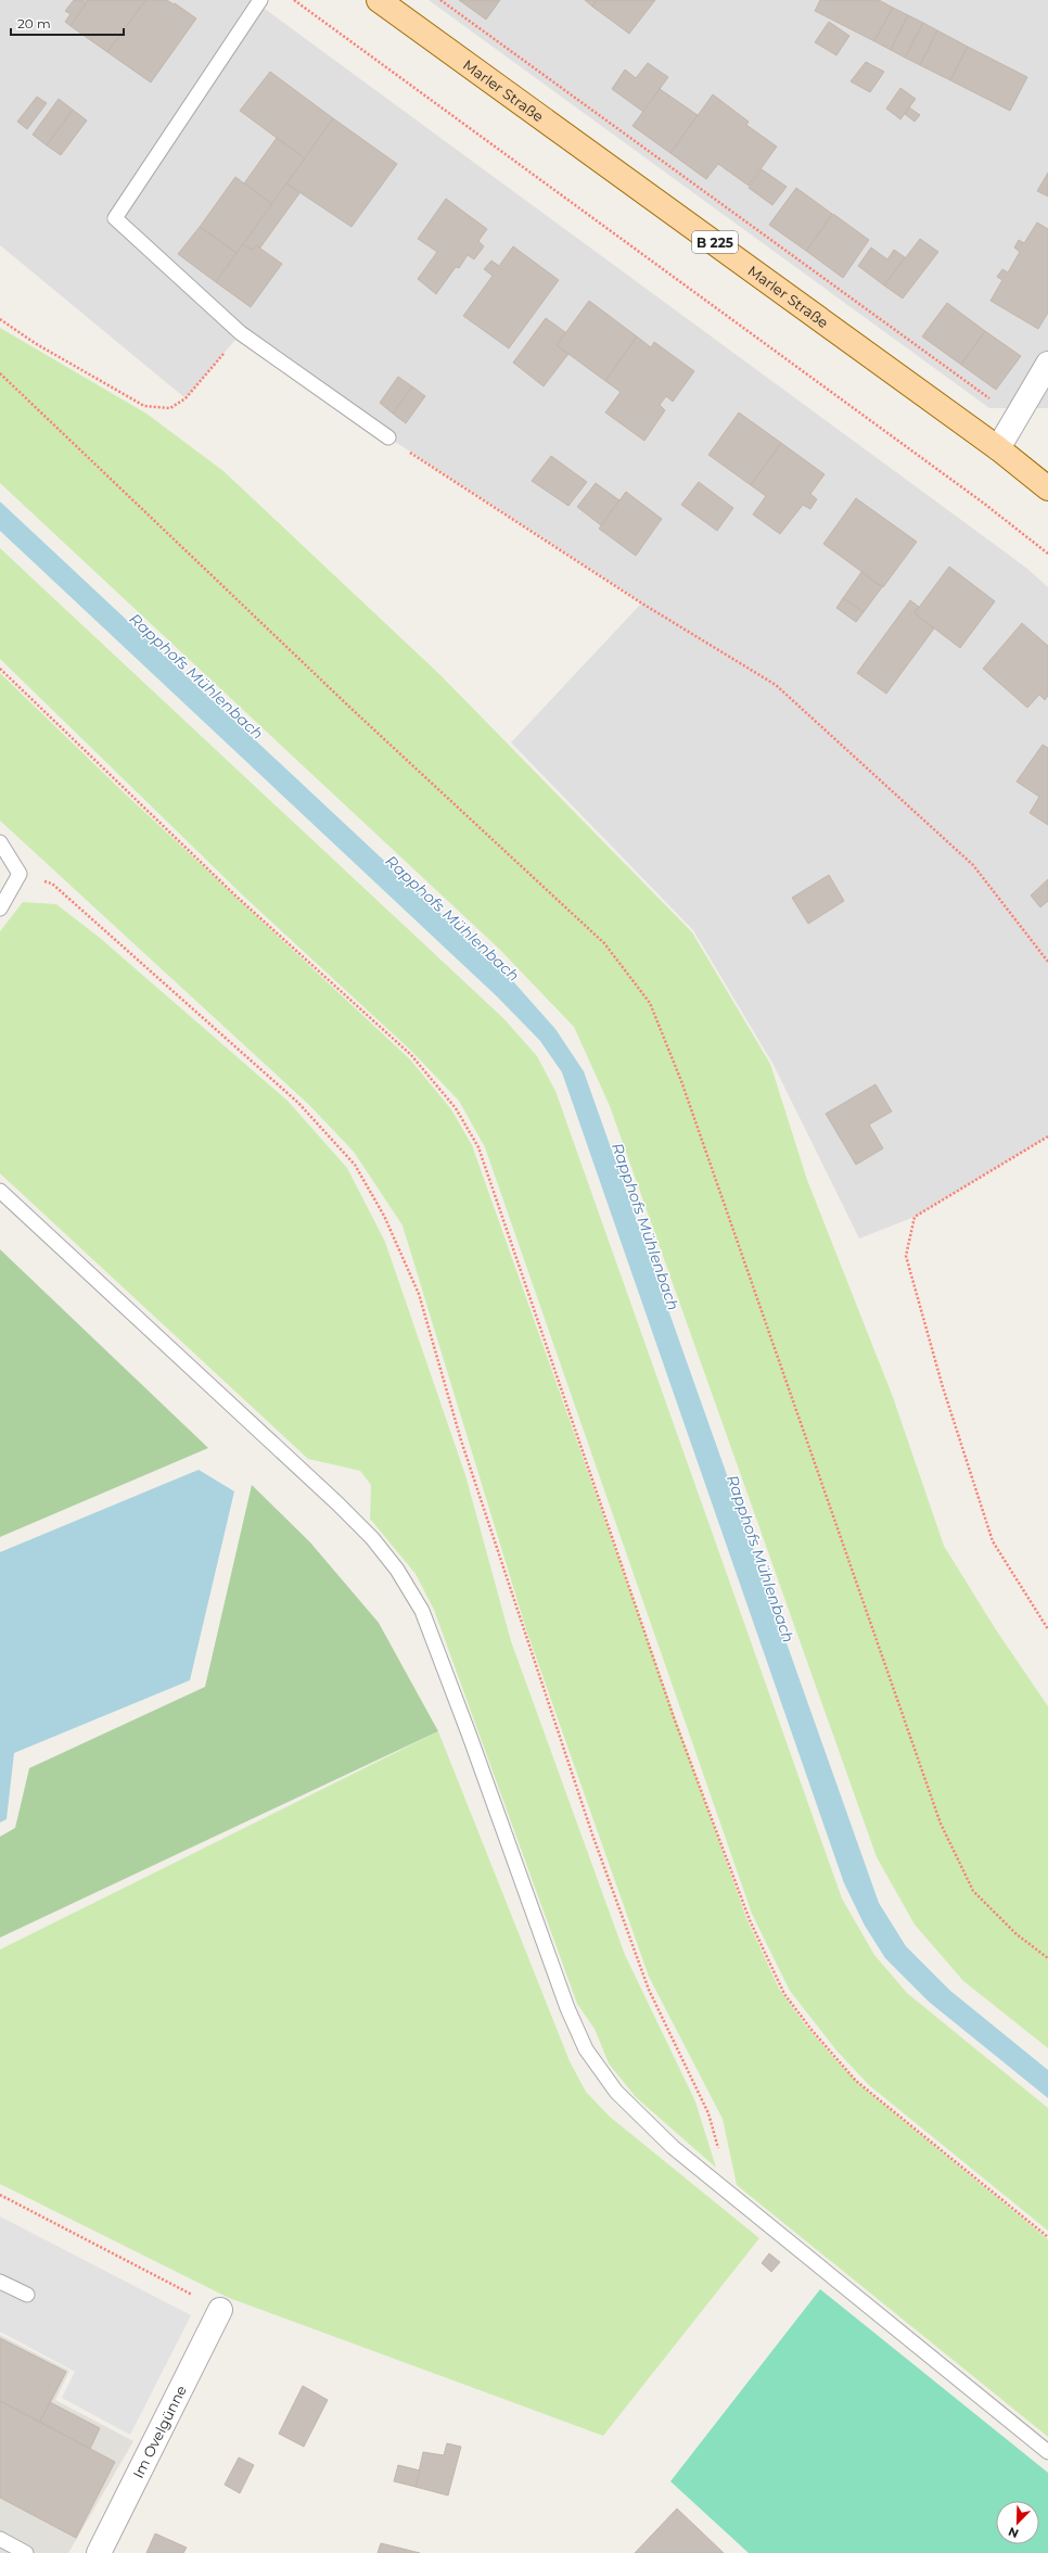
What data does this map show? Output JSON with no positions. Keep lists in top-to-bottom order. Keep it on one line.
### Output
{"streets":{"main road":["Marler Straße","B 225"],"street":["Im Ovelgünne"]},"water":["Rapphofs Mühlenbach"],"scale_bar":"20 m","north":"bottom left"}
